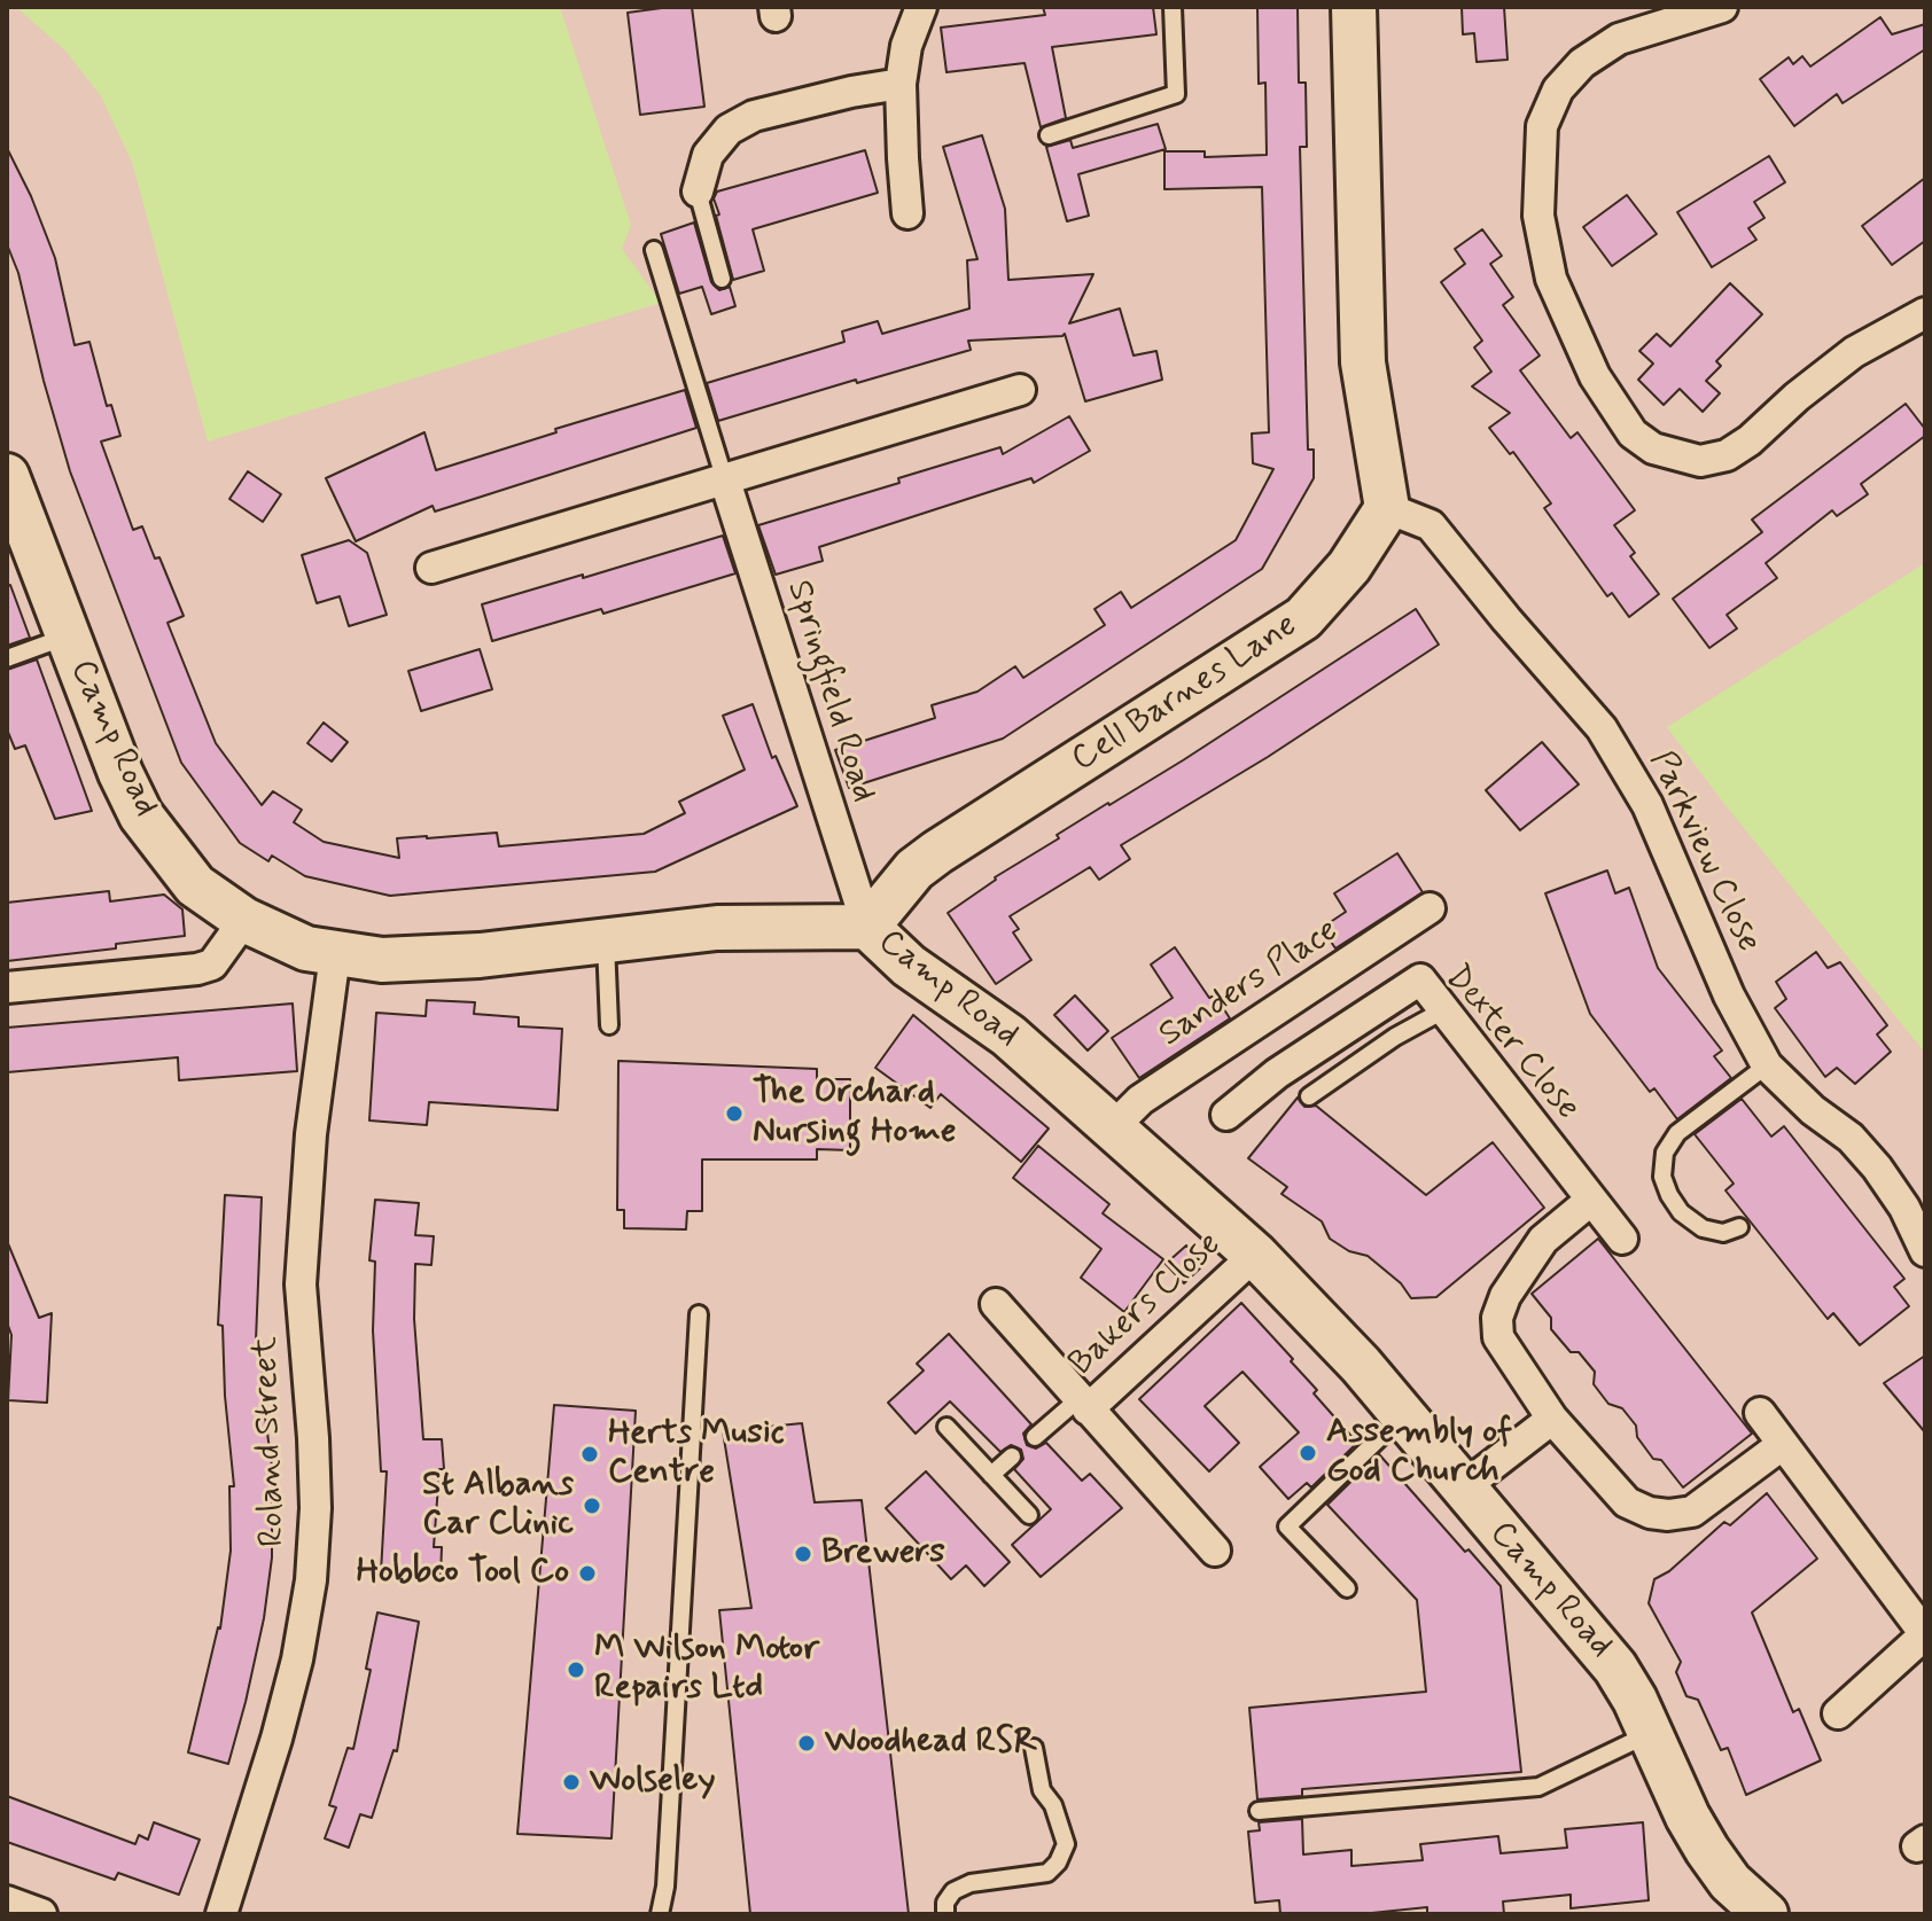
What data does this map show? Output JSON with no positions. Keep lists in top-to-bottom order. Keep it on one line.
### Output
{"streets":{"street":["Springfield Road","Cell Barnes Lane","Camp Road","Parkview Close","Sanders Place","Dexter Close","Bakers Close","Roland Street"]},"crossings":[["Springfield Road","Cell Barnes Lane"],["Springfield Road","Camp Road"],["Cell Barnes Lane","Camp Road"],["Cell Barnes Lane","Parkview Close"],["Camp Road","Sanders Place"],["Camp Road","Bakers Close"],["Camp Road","Roland Street"]],"places":["The Orchard Nursing Home","Assembly of God Church","Herts Music Centre","St Albans Car Clinic","Brewers","Hobbco Tool Co","M Wilson Motor Repairs Ltd","Woodhead RSR","Wolseley"]}
